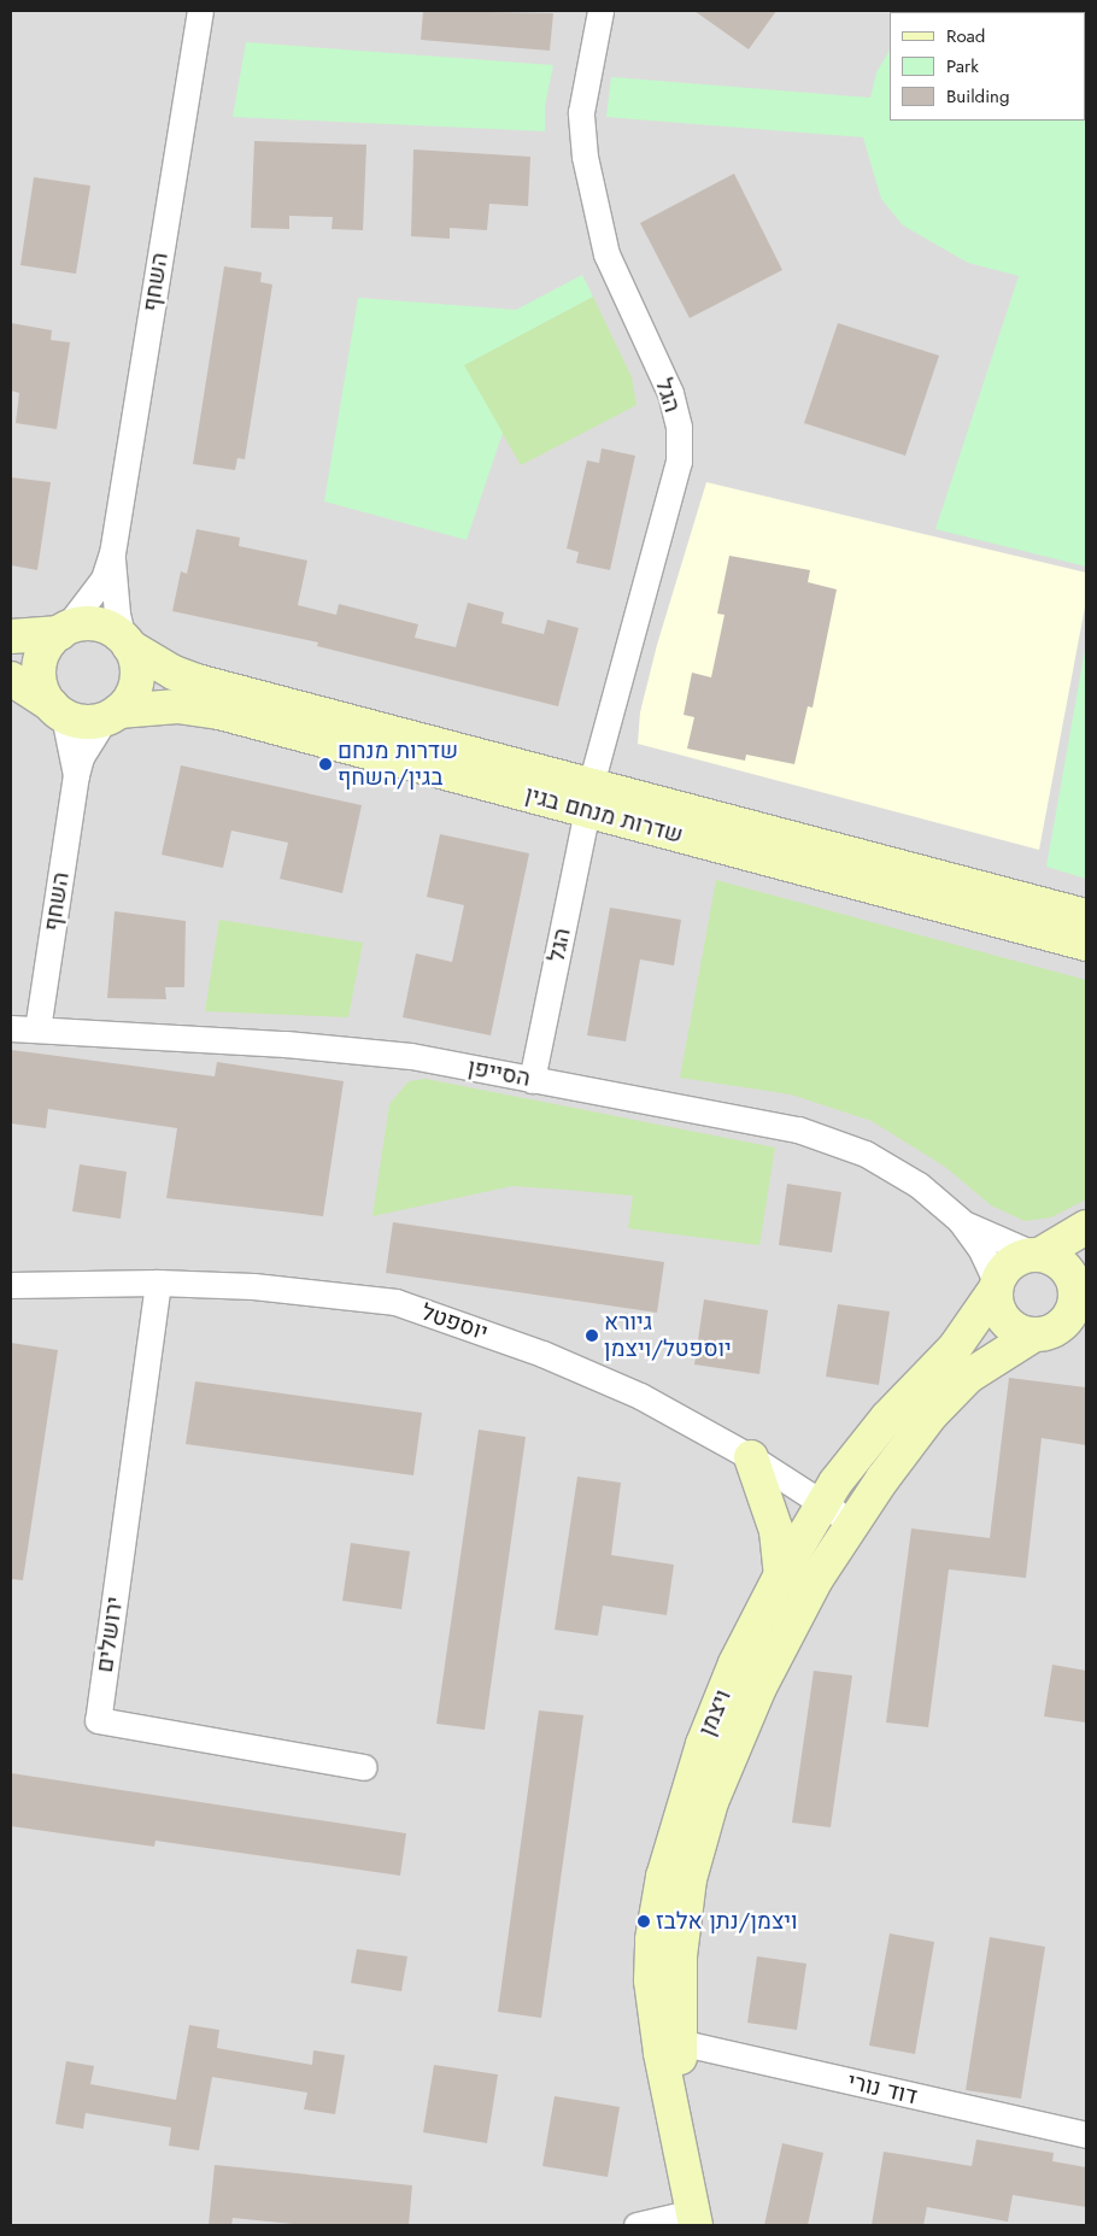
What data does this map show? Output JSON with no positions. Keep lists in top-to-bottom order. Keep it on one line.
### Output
{"streets":{"street":["השחף","הגל","שדרות מנחם בגין","הסייפן","יוספטל","ירושלים","ויצמן","דוד נורי"]},"crossings":[["השחף","שדרות מנחם בגין"],["השחף","הסייפן"],["הגל","שדרות מנחם בגין"],["הגל","הסייפן"],["הסייפן","ויצמן"],["יוספטל","ירושלים"],["יוספטל","ויצמן"],["ויצמן","דוד נורי"]],"places":["שדרות מנחם בגין/השחף","גיורא יוספטל/ויצמן","ויצמן/נתן אלבז"],"legend":["Road","Park","Building"]}
